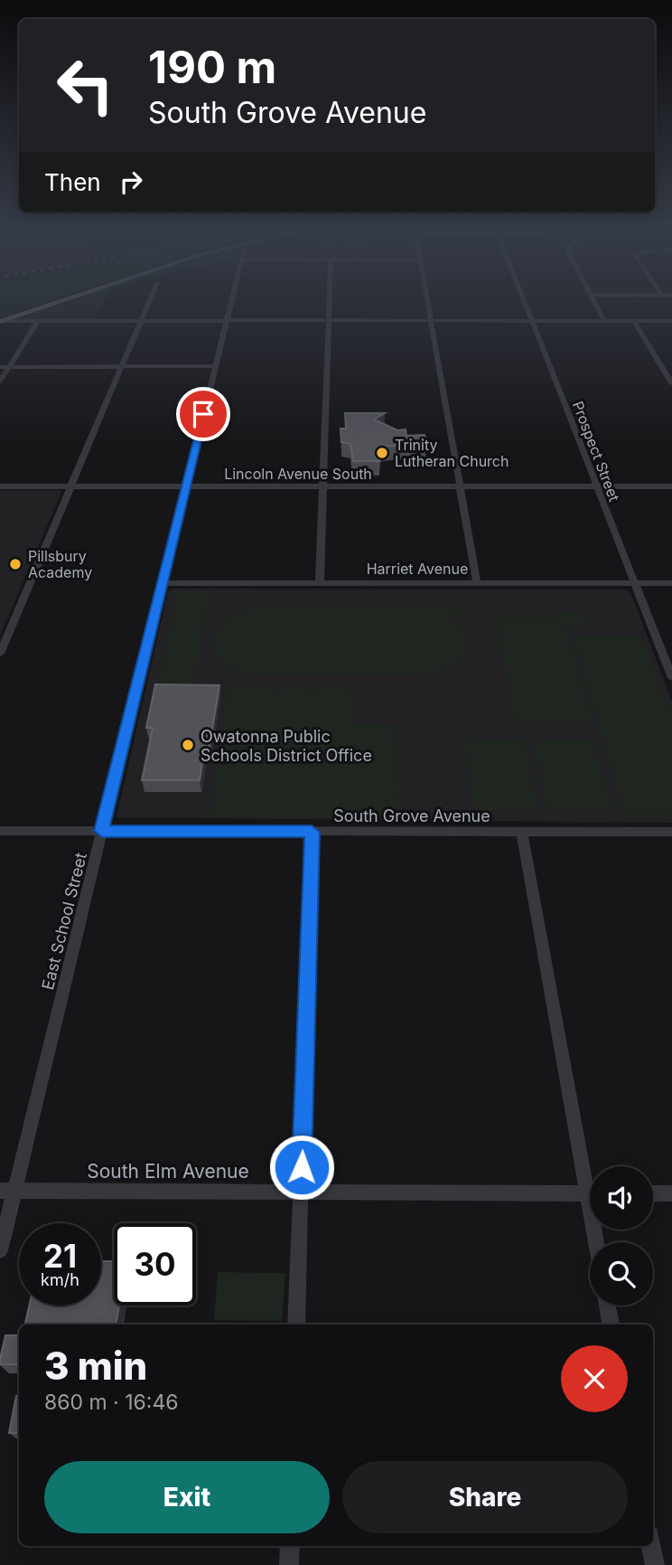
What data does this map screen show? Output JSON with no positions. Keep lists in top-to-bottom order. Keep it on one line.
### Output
{"streets":{"street":["Prospect Street","Lincoln Avenue South","Harriet Avenue","South Grove Avenue","East School Street","South Elm Avenue"]},"crossings":[["Prospect Street","Lincoln Avenue South"],["Prospect Street","Harriet Avenue"],["Lincoln Avenue South","East School Street"],["Harriet Avenue","East School Street"],["South Grove Avenue","East School Street"],["East School Street","South Elm Avenue"]],"places":["Trinity Lutheran Church","Pillsbury Academy","Owatonna Public Schools District Office"],"page":{"turn":["190 m","South Grove Avenue"],"then":"Then","speed":"21 km/h","limit":"30","heading":["3 min","860 m · 16:46"],"buttons":["Exit","Share"]}}
